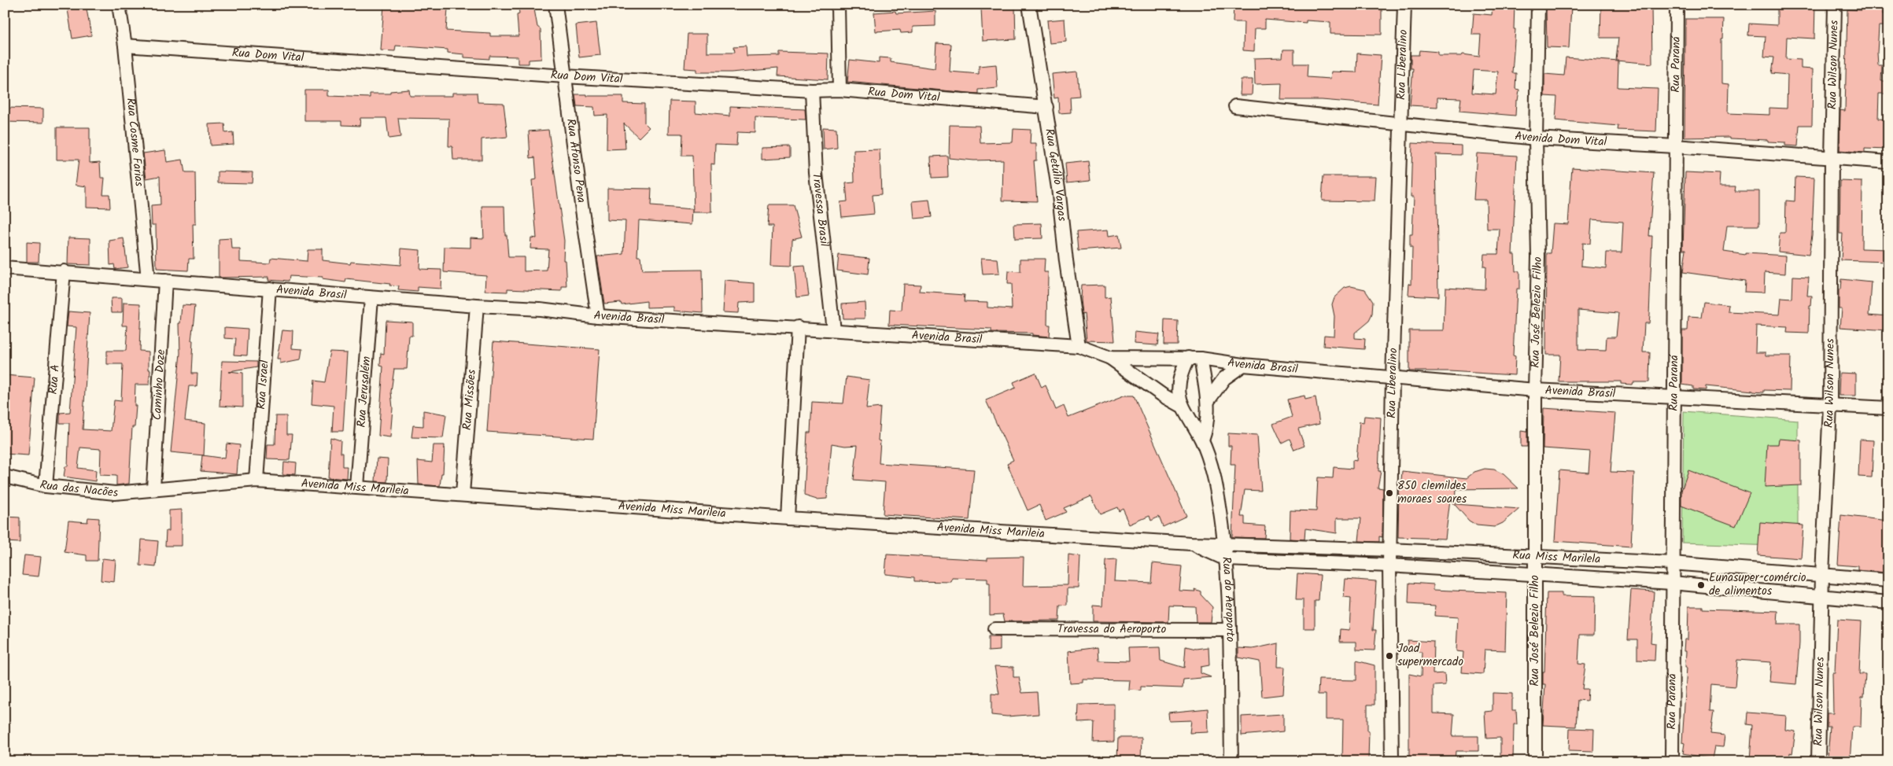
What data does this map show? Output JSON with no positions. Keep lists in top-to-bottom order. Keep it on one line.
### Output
{"streets":{"street":["Rua Dom Vital","Rua Liberalino","Rua Paraná","Rua Wilson Nunes","Avenida Dom Vital","Rua Cosme Farias","Rua Afonso Pena","Rua Getúlio Vargas","Travessa Brasil","Avenida Brasil","Rua José Belezio Filho","Rua A","Caminho Doze","Rua Israel","Rua Jerusalém","Rua Missões","Avenida Miss Marileia","Rua das Nacões","Rua Miss Marilela","Rua do Aeroporto","Travessa do Aeroporto"]},"crossings":[["Rua Dom Vital","Rua Cosme Farias"],["Rua Dom Vital","Rua Afonso Pena"],["Rua Dom Vital","Rua Getúlio Vargas"],["Rua Dom Vital","Travessa Brasil"],["Rua Liberalino","Avenida Dom Vital"],["Rua Liberalino","Avenida Brasil"],["Rua Liberalino","Rua Miss Marilela"],["Rua Paraná","Avenida Dom Vital"],["Rua Paraná","Avenida Brasil"],["Rua Paraná","Rua Miss Marilela"],["Rua Wilson Nunes","Avenida Dom Vital"],["Rua Wilson Nunes","Avenida Brasil"],["Rua Wilson Nunes","Rua Miss Marilela"],["Avenida Dom Vital","Rua José Belezio Filho"],["Rua Cosme Farias","Avenida Brasil"],["Rua Afonso Pena","Avenida Brasil"],["Rua Getúlio Vargas","Avenida Brasil"],["Travessa Brasil","Avenida Brasil"],["Avenida Brasil","Rua José Belezio Filho"],["Avenida Brasil","Rua A"],["Avenida Brasil","Caminho Doze"],["Avenida Brasil","Rua Israel"],["Avenida Brasil","Rua Jerusalém"],["Avenida Brasil","Rua Missões"],["Rua José Belezio Filho","Rua Miss Marilela"],["Rua A","Rua das Nacões"],["Caminho Doze","Avenida Miss Marileia"],["Caminho Doze","Rua das Nacões"],["Rua Israel","Avenida Miss Marileia"],["Rua Jerusalém","Avenida Miss Marileia"],["Rua Missões","Avenida Miss Marileia"],["Avenida Miss Marileia","Rua das Nacões"],["Avenida Miss Marileia","Rua Miss Marilela"],["Avenida Miss Marileia","Rua do Aeroporto"],["Rua Miss Marilela","Rua do Aeroporto"],["Rua do Aeroporto","Travessa do Aeroporto"]],"places":["850 clemildes moraes soares","Eunasuper comércio de alimentos","Joad supermercado"]}
